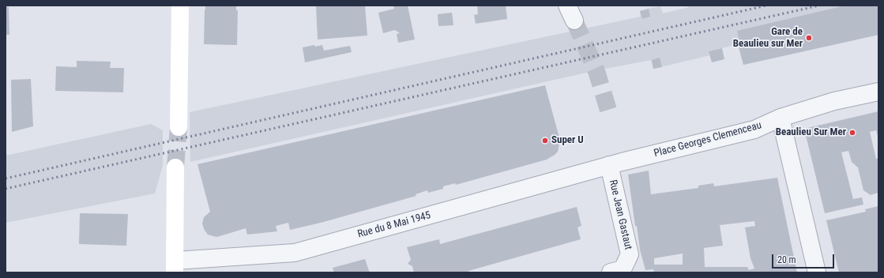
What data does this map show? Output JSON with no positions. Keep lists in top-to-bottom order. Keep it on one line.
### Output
{"streets":{"street":["Place Georges Clemenceau","Rue Jean Gastaut","Rue du 8 Mai 1945"]},"crossings":[["Place Georges Clemenceau","Rue Jean Gastaut"],["Place Georges Clemenceau","Rue du 8 Mai 1945"],["Rue Jean Gastaut","Rue du 8 Mai 1945"]],"places":["Gare de Beaulieu sur Mer","Beaulieu Sur Mer","Super U"],"scale_bar":"20 m"}
